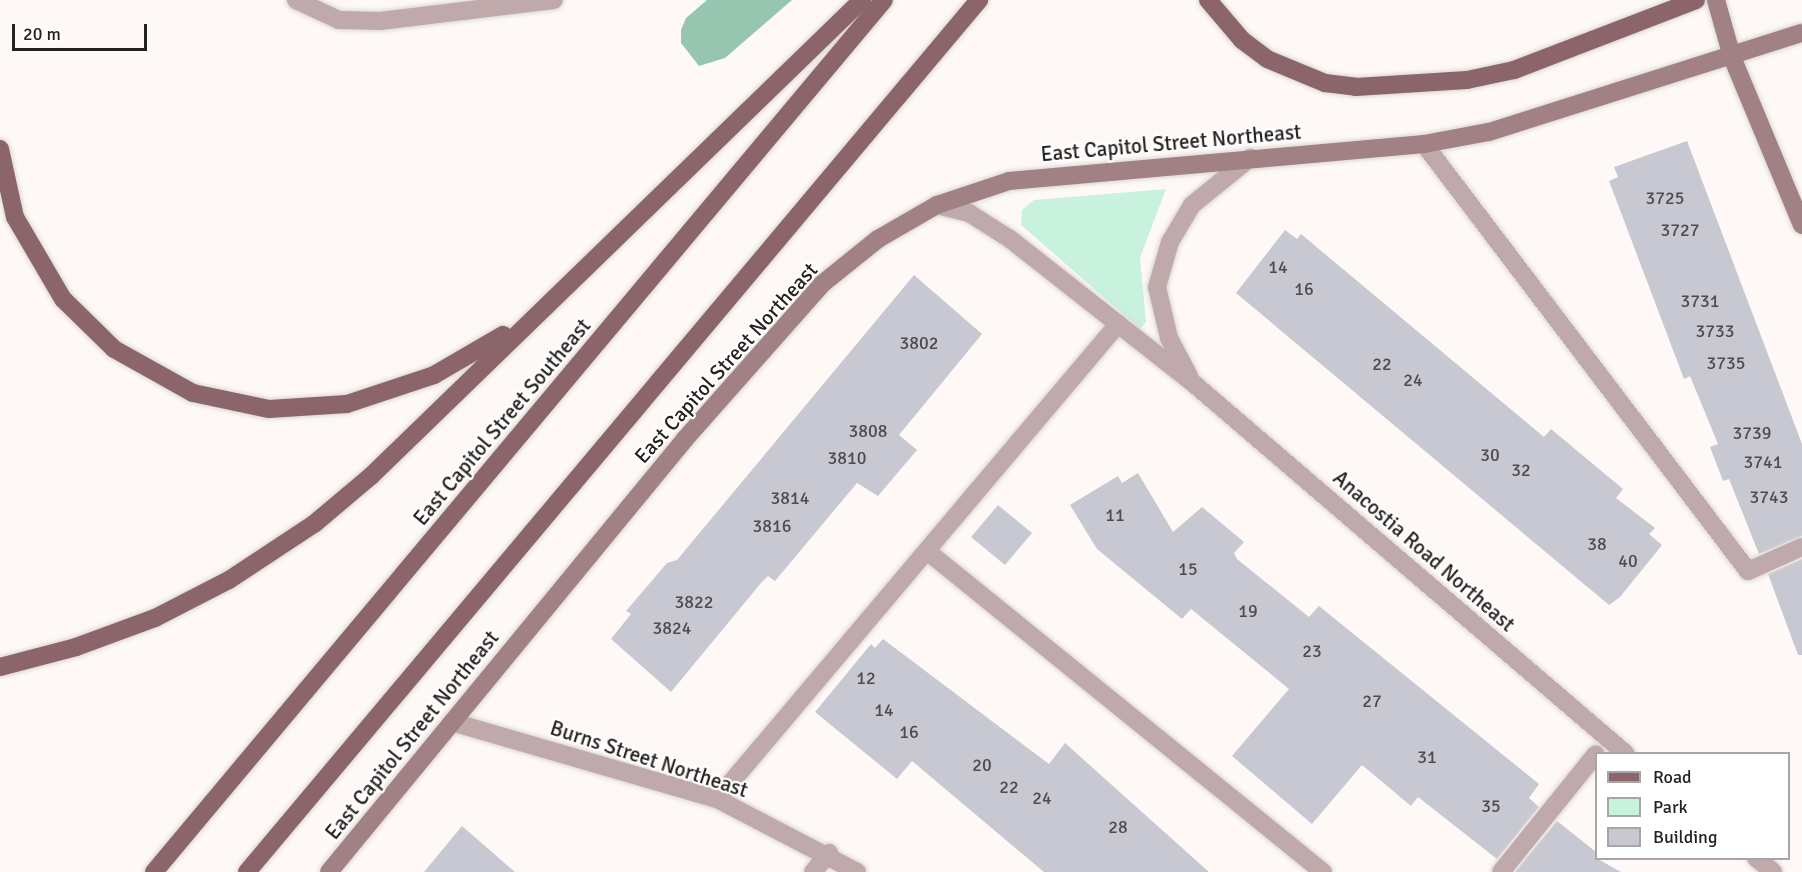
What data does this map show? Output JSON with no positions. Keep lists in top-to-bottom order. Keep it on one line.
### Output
{"streets":{"main road":["East Capitol Street Northeast","East Capitol Street Southeast"],"street":["Anacostia Road Northeast","Burns Street Northeast"]},"crossings":[["East Capitol Street Northeast","Anacostia Road Northeast"],["East Capitol Street Northeast","Burns Street Northeast"]],"house_numbers":["3725","3727","14","16","3731","3733","3802","3735","22","24","3808","3739","30","3810","3741","32","3743","3814","11","3816","38","40","15","3822","19","3824","23","12","27","14","16","31","20","22","24","35","28"],"legend":["Road","Park","Building"],"scale_bar":"20 m"}
